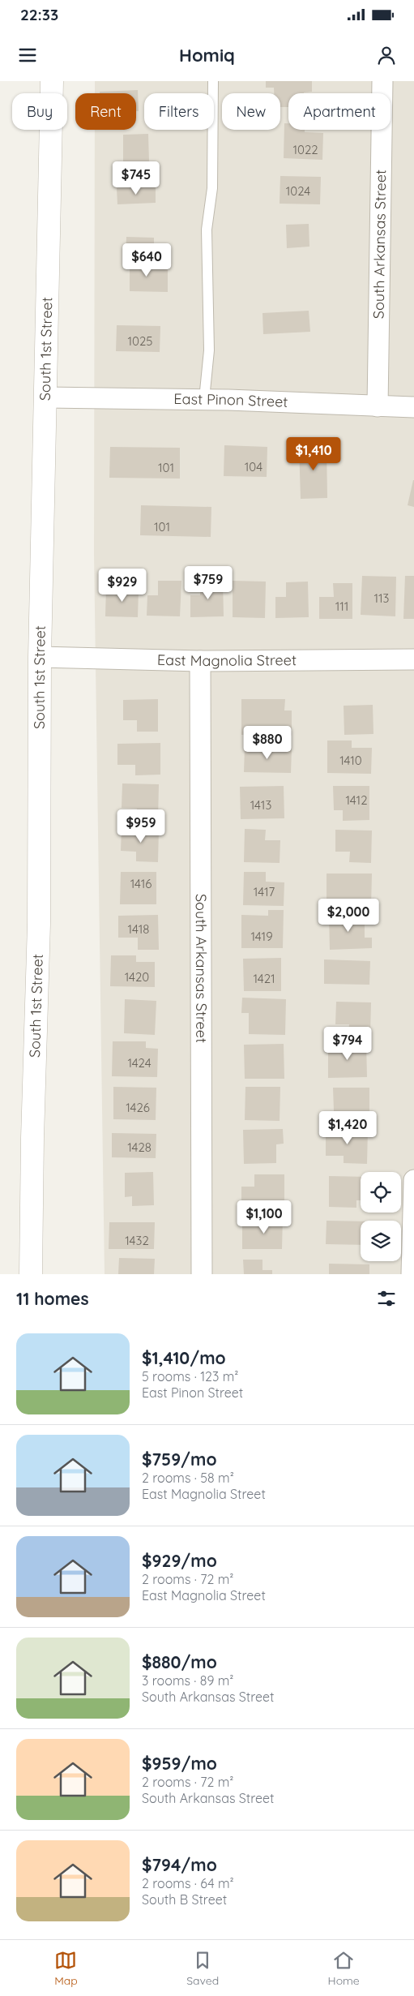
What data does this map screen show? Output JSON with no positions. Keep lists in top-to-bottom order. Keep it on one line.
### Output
{"streets":{"street":["South Arkansas Street","South 1st Street","East Pinon Street","East Magnolia Street"]},"crossings":[["South Arkansas Street","East Pinon Street"],["South Arkansas Street","East Magnolia Street"],["South 1st Street","East Pinon Street"],["South 1st Street","East Magnolia Street"]],"house_numbers":["1022","1024","1025","104","101","101","113","111","1410","1412","1413","1416","1417","1418","1419","1420","1421","1424","1426","1428","1432"],"page":{"status":"22:33","header":"Homiq","chip":["Buy","Rent","Filters","New","Apartment"],"price":["$745","$640","$1,410","$759","$929","$880","$959","$2,000","$794","$1,420","$1,100"],"heading":"11 homes","list":[{"name":"$1,410/mo","note":"5 rooms · 123 m² · East Pinon Street"},{"name":"$759/mo","note":"2 rooms · 58 m² · East Magnolia Street"},{"name":"$929/mo","note":"2 rooms · 72 m² · East Magnolia Street"},{"name":"$880/mo","note":"3 rooms · 89 m² · South Arkansas Street"},{"name":"$959/mo","note":"2 rooms · 72 m² · South Arkansas Street"},{"name":"$794/mo","note":"2 rooms · 64 m² · South B Street"}],"tabs":["Map","Saved","Home"]}}
